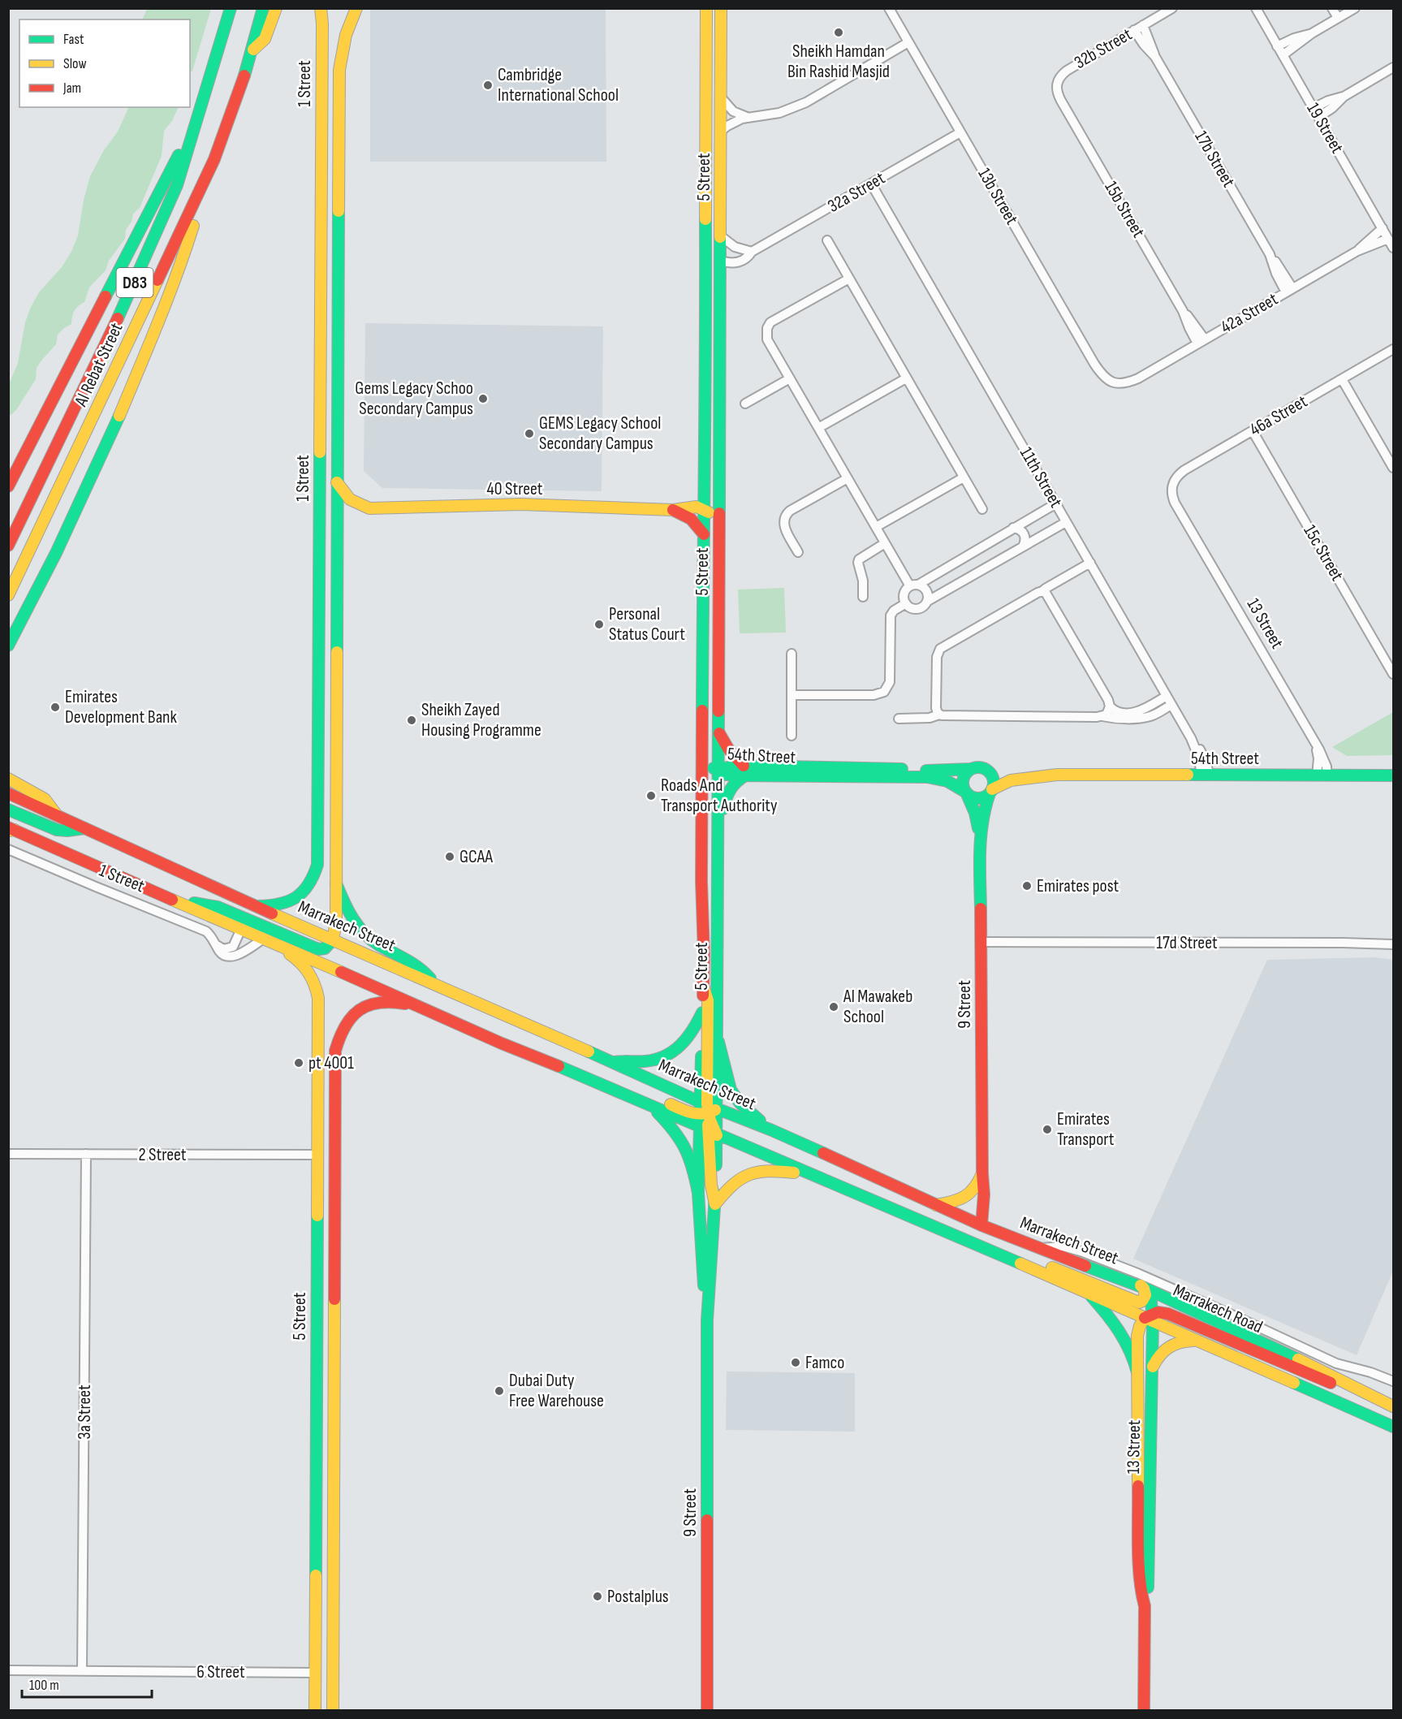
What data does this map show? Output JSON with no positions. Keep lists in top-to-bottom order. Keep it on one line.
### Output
{"streets":{"main road":["1 Street","5 Street","D83","Al Rebat Street","40 Street","13 Street","54th Street","Marrakech Street","9 Street"],"street":["32b Street","19 Street","17b Street","32a Street","13b Street","15b Street","42a Street","46a Street","11th Street","15c Street","17d Street","2 Street","Marrakech Road","3a Street","6 Street"]},"crossings":[["32b Street","17b Street"],["32b Street","15b Street"],["1 Street","5 Street"],["1 Street","40 Street"],["1 Street","Marrakech Street"],["19 Street","42a Street"],["17b Street","42a Street"],["5 Street","32a Street"],["5 Street","40 Street"],["5 Street","54th Street"],["5 Street","Marrakech Street"],["5 Street","9 Street"],["5 Street","2 Street"],["5 Street","6 Street"],["32a Street","13b Street"],["32a Street","11th Street"],["13b Street","42a Street"],["15b Street","42a Street"],["46a Street","15c Street"],["46a Street","13 Street"],["11th Street","54th Street"],["13 Street","54th Street"],["13 Street","Marrakech Street"],["54th Street","9 Street"],["Marrakech Street","9 Street"],["Marrakech Street","Marrakech Road"],["17d Street","9 Street"],["2 Street","3a Street"],["3a Street","6 Street"]],"places":["Sheikh Hamdan Bin Rashid Masjid","Cambridge International School","Gems Legacy Schoo Secondary Campus","GEMS Legacy School Secondary Campus","Personal Status Court","Emirates Development Bank","Sheikh Zayed Housing Programme","Roads And Transport Authority","GCAA","Emirates post","Al Mawakeb School","pt 4001","Emirates Transport","Famco","Dubai Duty Free Warehouse","Postalplus"],"legend":["Fast","Slow","Jam"],"scale_bar":"100 m"}
